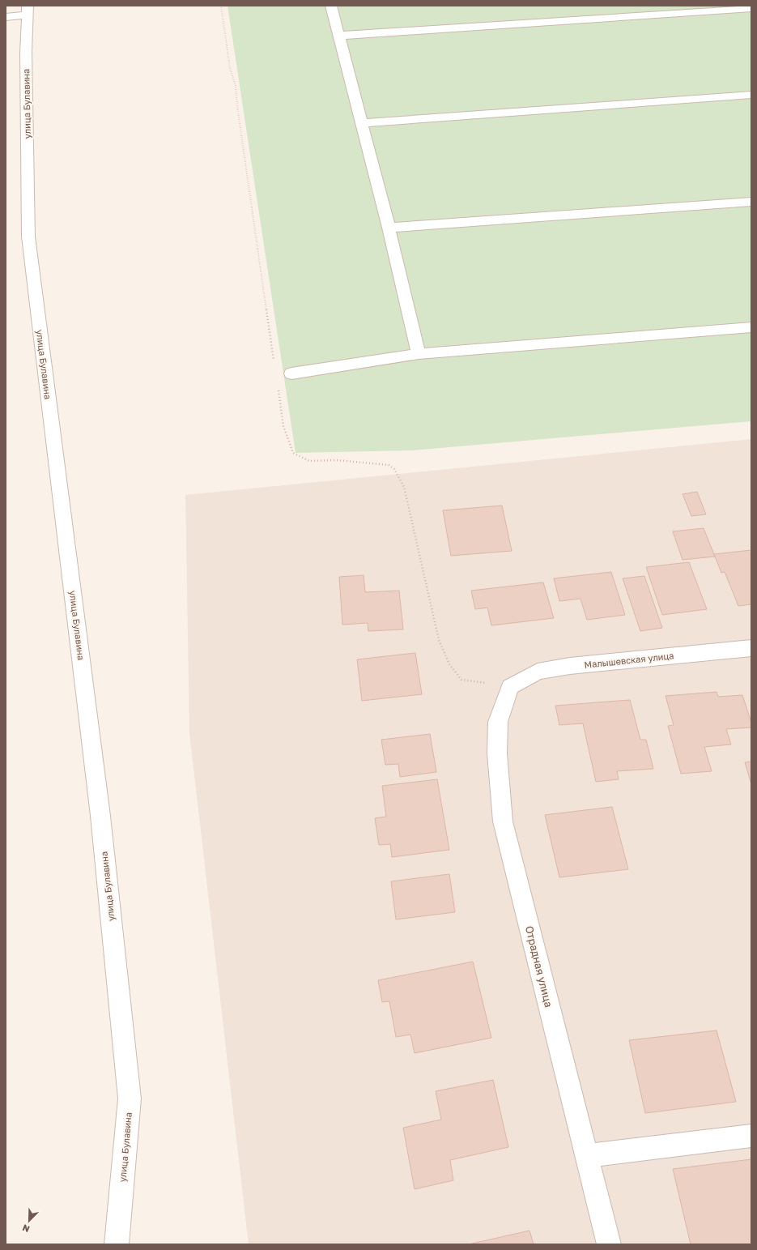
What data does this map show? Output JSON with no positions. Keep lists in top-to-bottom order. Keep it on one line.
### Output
{"streets":{"street":["улица Булавина","Малышевская улица","Отрадная улица"]},"crossings":[["Малышевская улица","Отрадная улица"]],"north":"bottom left"}
